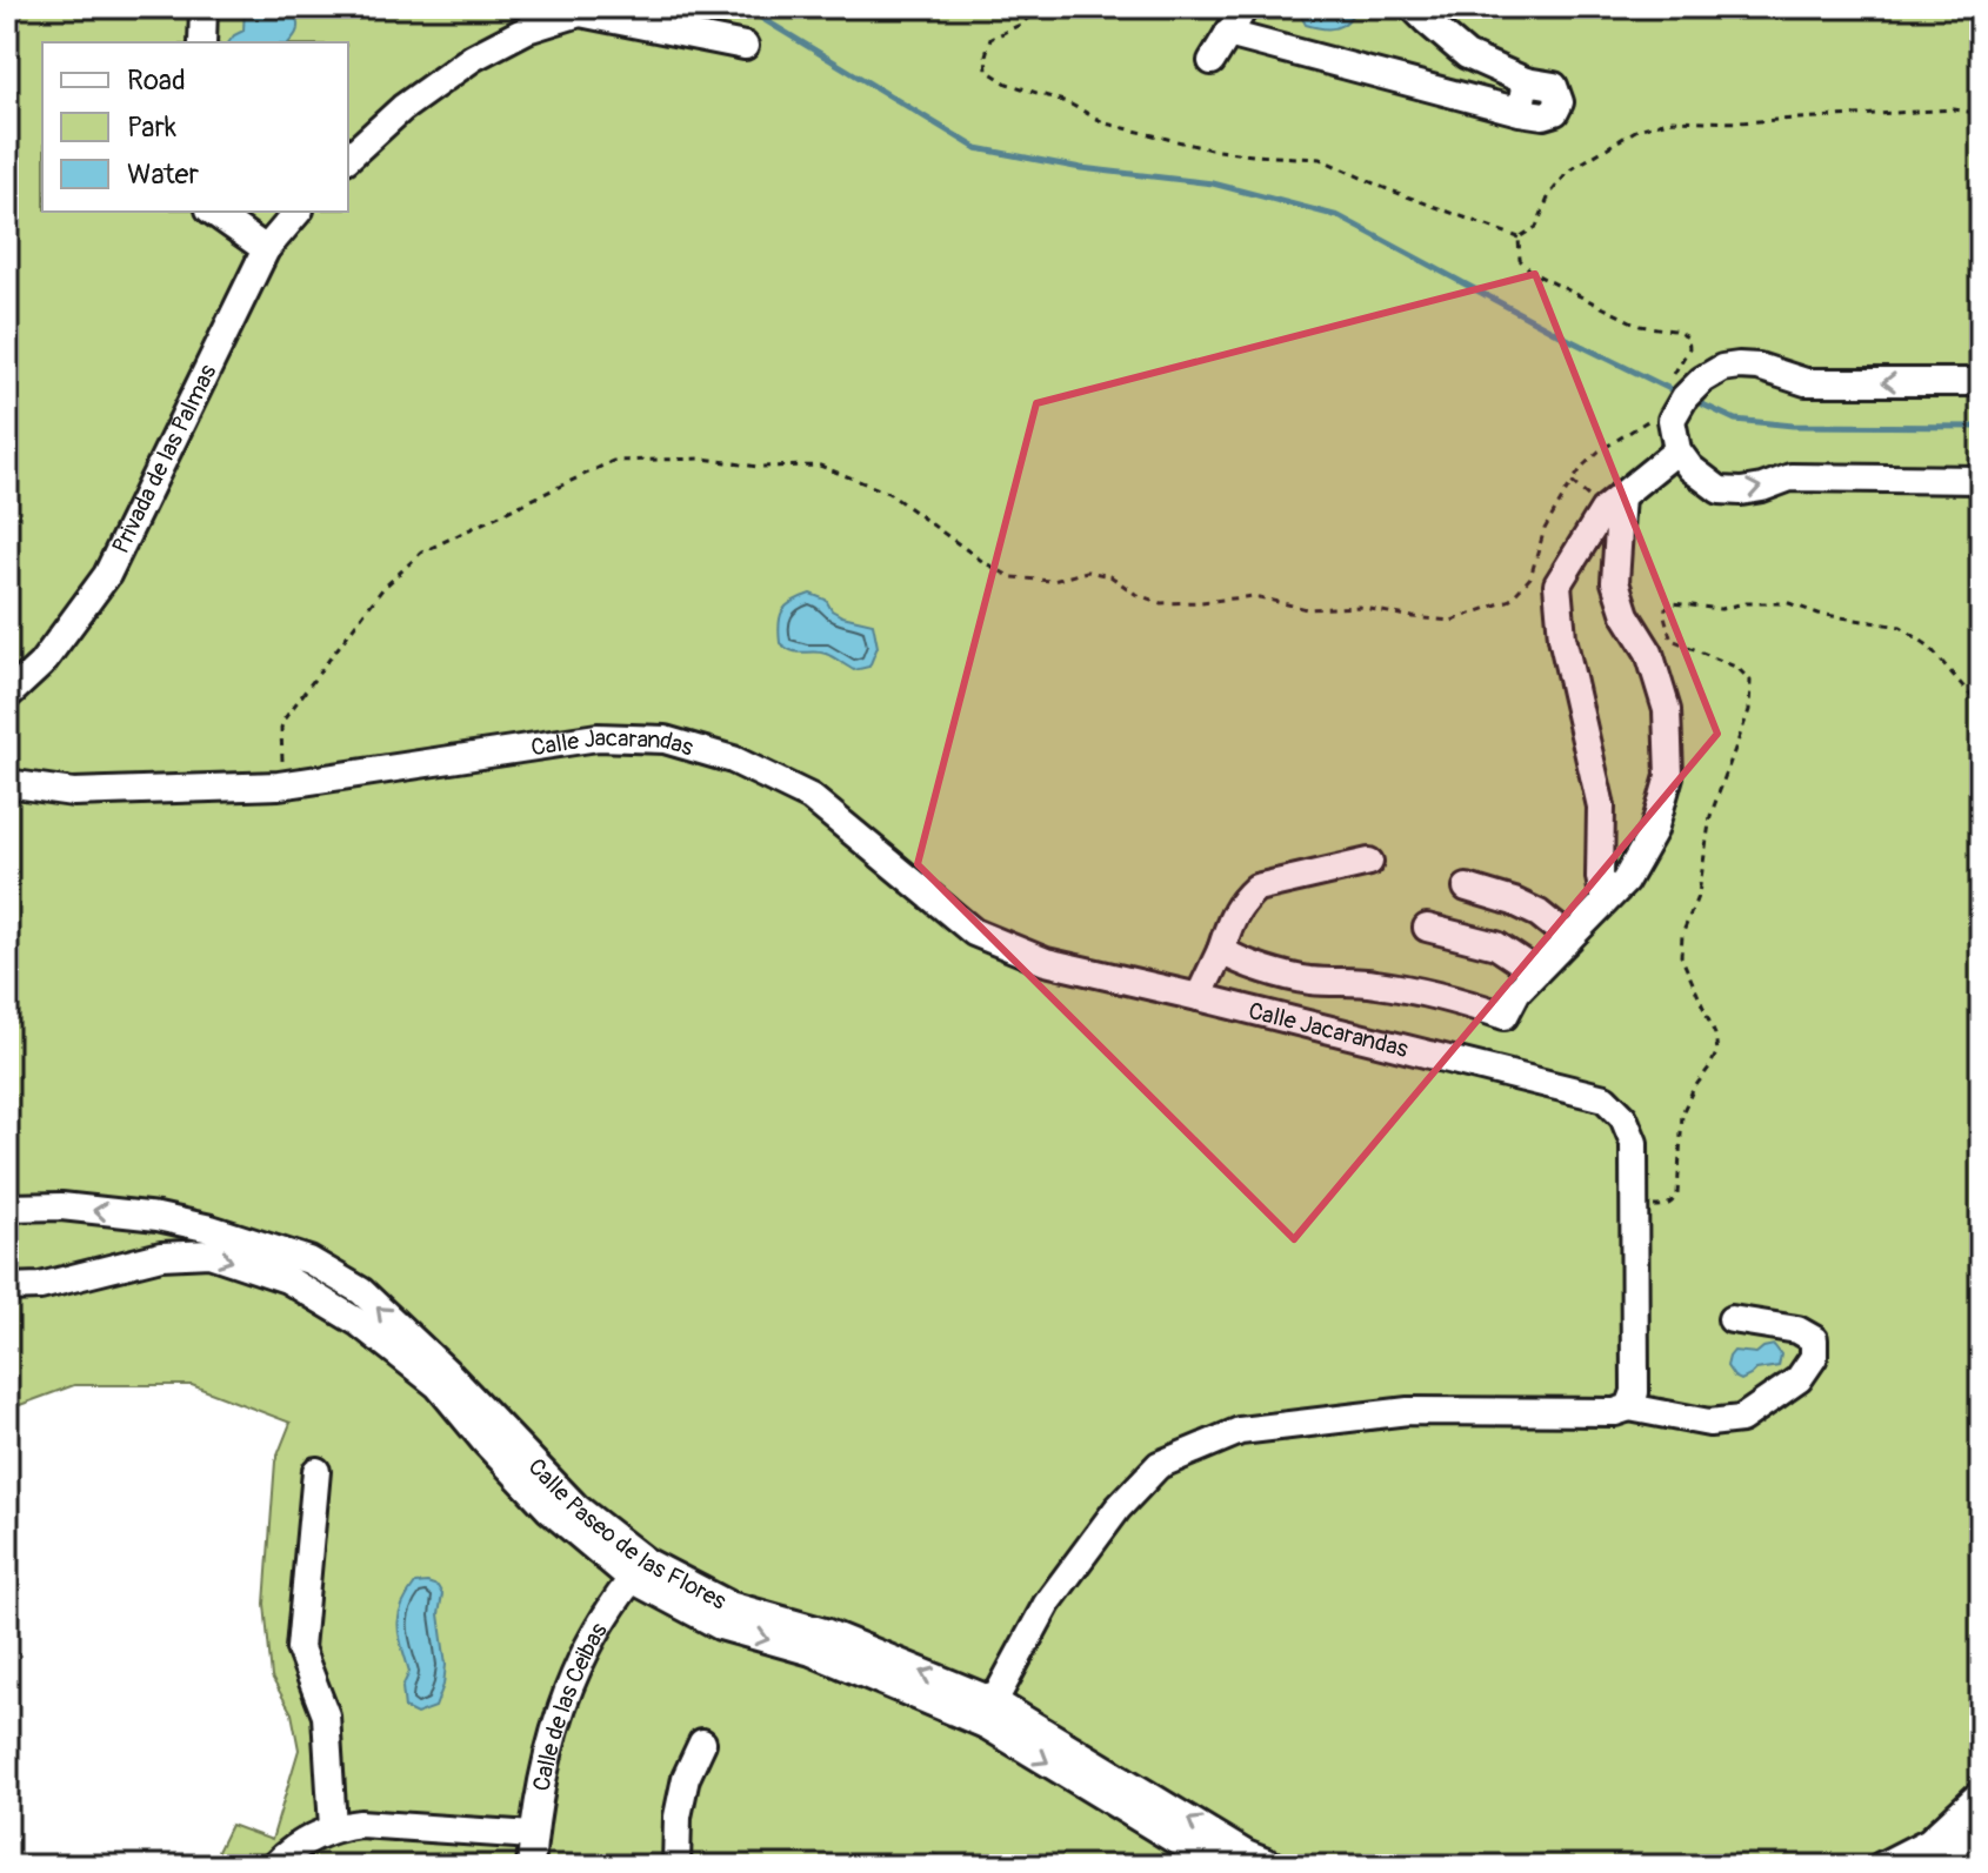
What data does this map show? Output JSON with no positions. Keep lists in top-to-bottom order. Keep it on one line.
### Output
{"streets":{"street":["Privada de las Palmas","Calle Jacarandas","Calle Paseo de las Flores","Calle de las Ceibas"]},"crossings":[["Calle Paseo de las Flores","Calle de las Ceibas"]],"legend":["Road","Park","Water"]}
